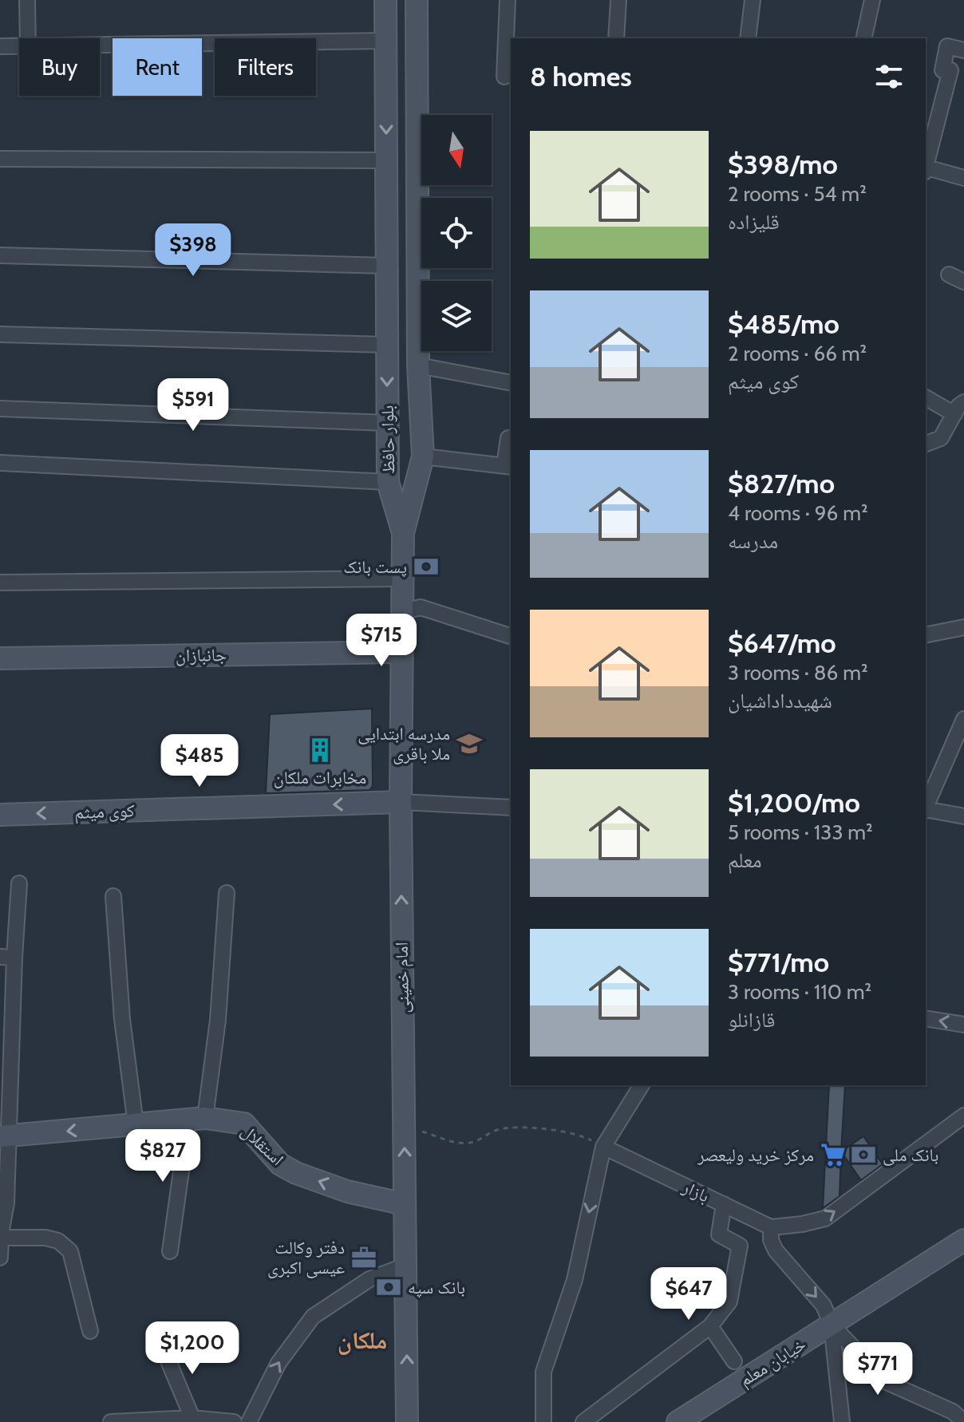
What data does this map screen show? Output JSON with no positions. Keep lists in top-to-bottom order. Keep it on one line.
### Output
{"streets":{"main road":["بلوار حافظ","جانبازان","کوی میثم","امام خمینی","استقلال","خیابان معلم"],"street":["بازار"]},"crossings":[["بلوار حافظ","امام خمینی"],["جانبازان","امام خمینی"],["کوی میثم","امام خمینی"],["امام خمینی","استقلال"]],"one_way":["کوی میثم","امام خمینی","استقلال"],"districts":["ملکان"],"places":{"bank":["پست بانک","بانک ملی","بانک سپه"],"school or university":["مدرسه ابتدایی ملا باقری"],"building":["مخابرات ملکان"],"supermarket":["مرکز خرید ولیعصر"],"office":["دفتر وکالت عیسی اکبری"]},"north":"bottom","page":{"chip":["Buy","Rent","Filters"],"heading":"8 homes","list":[{"name":"$398/mo","note":"2 rooms · 54 m² · قلیزاده"},{"name":"$485/mo","note":"2 rooms · 66 m² · کوی میثم"},{"name":"$827/mo","note":"4 rooms · 96 m² · مدرسه"},{"name":"$647/mo","note":"3 rooms · 86 m² · شهیدداداشیان"},{"name":"$1,200/mo","note":"5 rooms · 133 m² · معلم"},{"name":"$771/mo","note":"3 rooms · 110 m² · قازانلو"}],"price":["$398","$591","$715","$485","$827","$647","$1,200","$771"]}}
